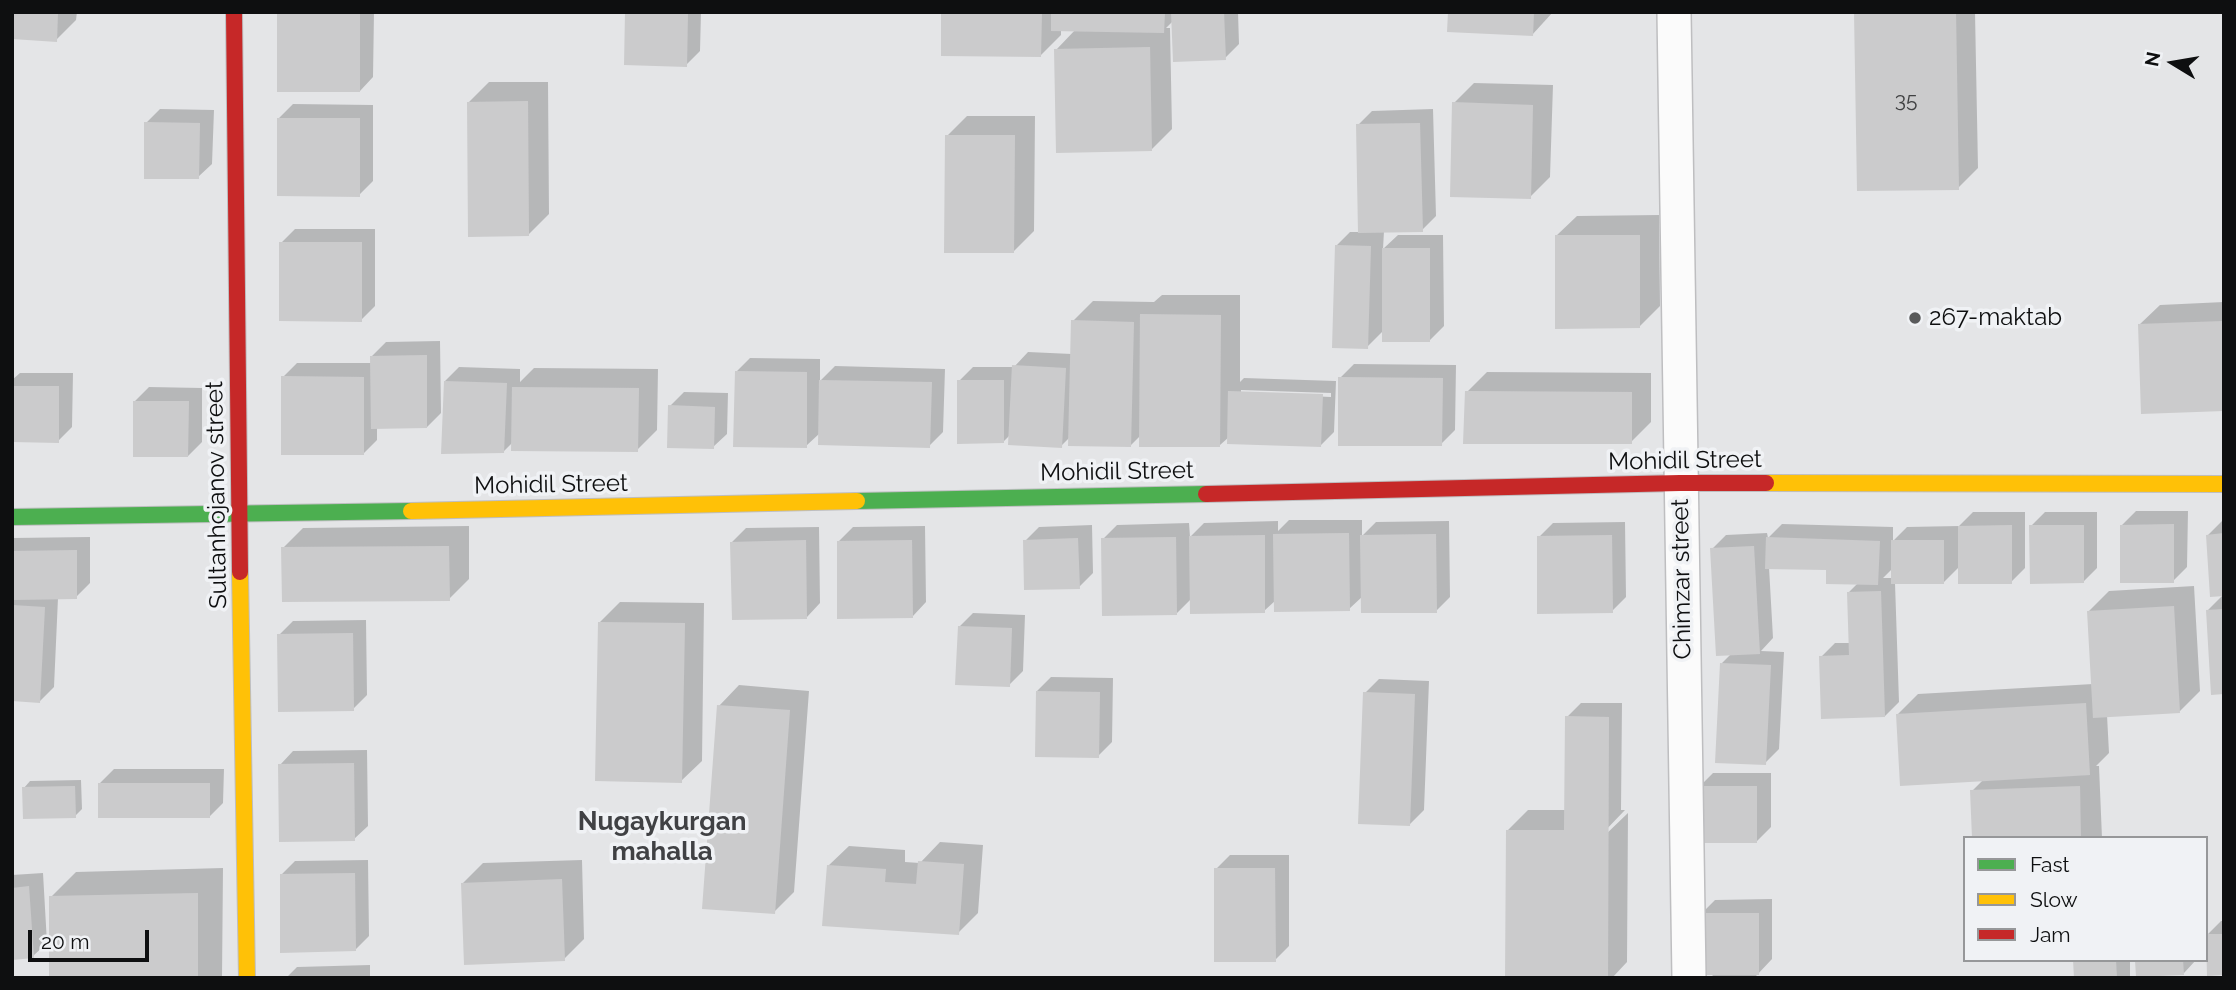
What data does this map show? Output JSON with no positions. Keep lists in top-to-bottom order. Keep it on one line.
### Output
{"streets":{"street":["Mohidil Street","Sultanhojanov street","Chimzar street"]},"crossings":[["Mohidil Street","Sultanhojanov street"],["Mohidil Street","Chimzar street"]],"districts":["Nugaykurgan mahalla"],"places":["267-maktab"],"house_numbers":["35"],"legend":["Fast","Slow","Jam"],"scale_bar":"20 m","north":"left"}
